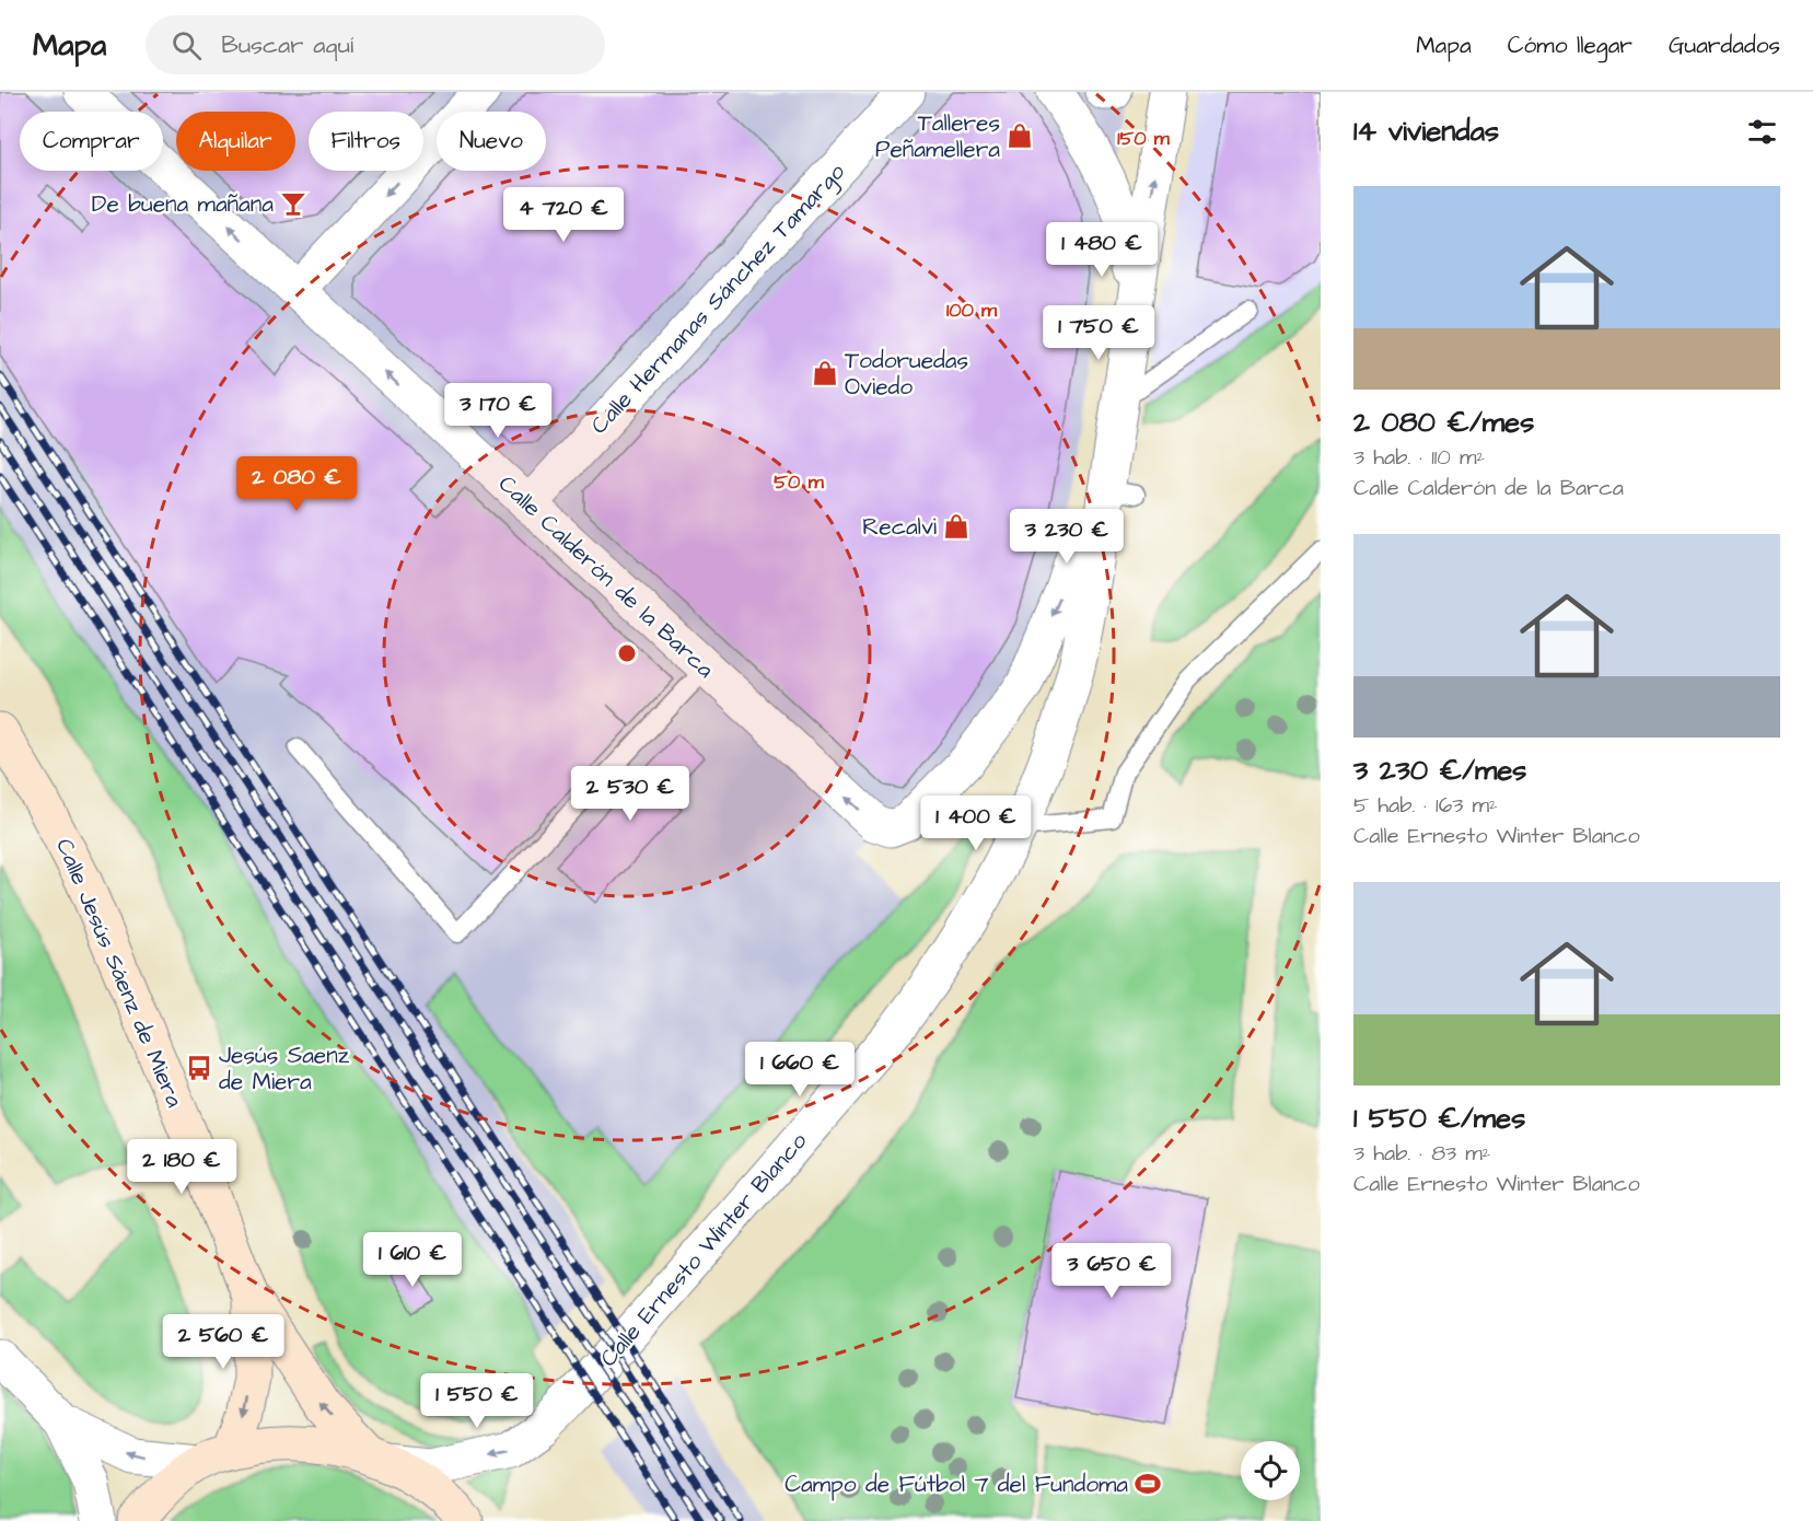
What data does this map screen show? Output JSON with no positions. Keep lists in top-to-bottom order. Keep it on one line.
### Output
{"streets":{"main road":["Calle Jesús Sáenz de Miera"],"street":["Calle Hermanas Sánchez Tamargo","Calle Calderón de la Barca","Calle Ernesto Winter Blanco"]},"crossings":[["Calle Hermanas Sánchez Tamargo","Calle Calderón de la Barca"],["Calle Calderón de la Barca","Calle Ernesto Winter Blanco"],["Calle Jesús Sáenz de Miera","Calle Ernesto Winter Blanco"]],"one_way":["Calle Calderón de la Barca"],"places":{"shop":["Talleres Peñamellera","Todoruedas Oviedo","Recalvi"],"bar":["De buena mañana"],"bus stop":["Jesús Saenz de Miera"],"sports":["Campo de Fútbol 7 del Fundoma"]},"page":{"header":"Mapa","search":"Buscar aquí","nav":["Mapa","Cómo llegar","Guardados"],"heading":"14 viviendas","chip":["Comprar","Alquilar","Filtros","Nuevo"],"list":[{"name":"2 080 €/mes","note":"3 hab. · 110 m² · Calle Calderón de la Barca"},{"name":"3 230 €/mes","note":"5 hab. · 163 m² · Calle Ernesto Winter Blanco"},{"name":"1 550 €/mes","note":"3 hab. · 83 m² · Calle Ernesto Winter Blanco"}],"price":["4 720 €","1 480 €","1 750 €","3 170 €","2 080 €","3 230 €","2 530 €","1 400 €","1 660 €","2 180 €","1 610 €","3 650 €","2 560 €","1 550 €"]},"rings":["150 m","100 m","50 m"]}
